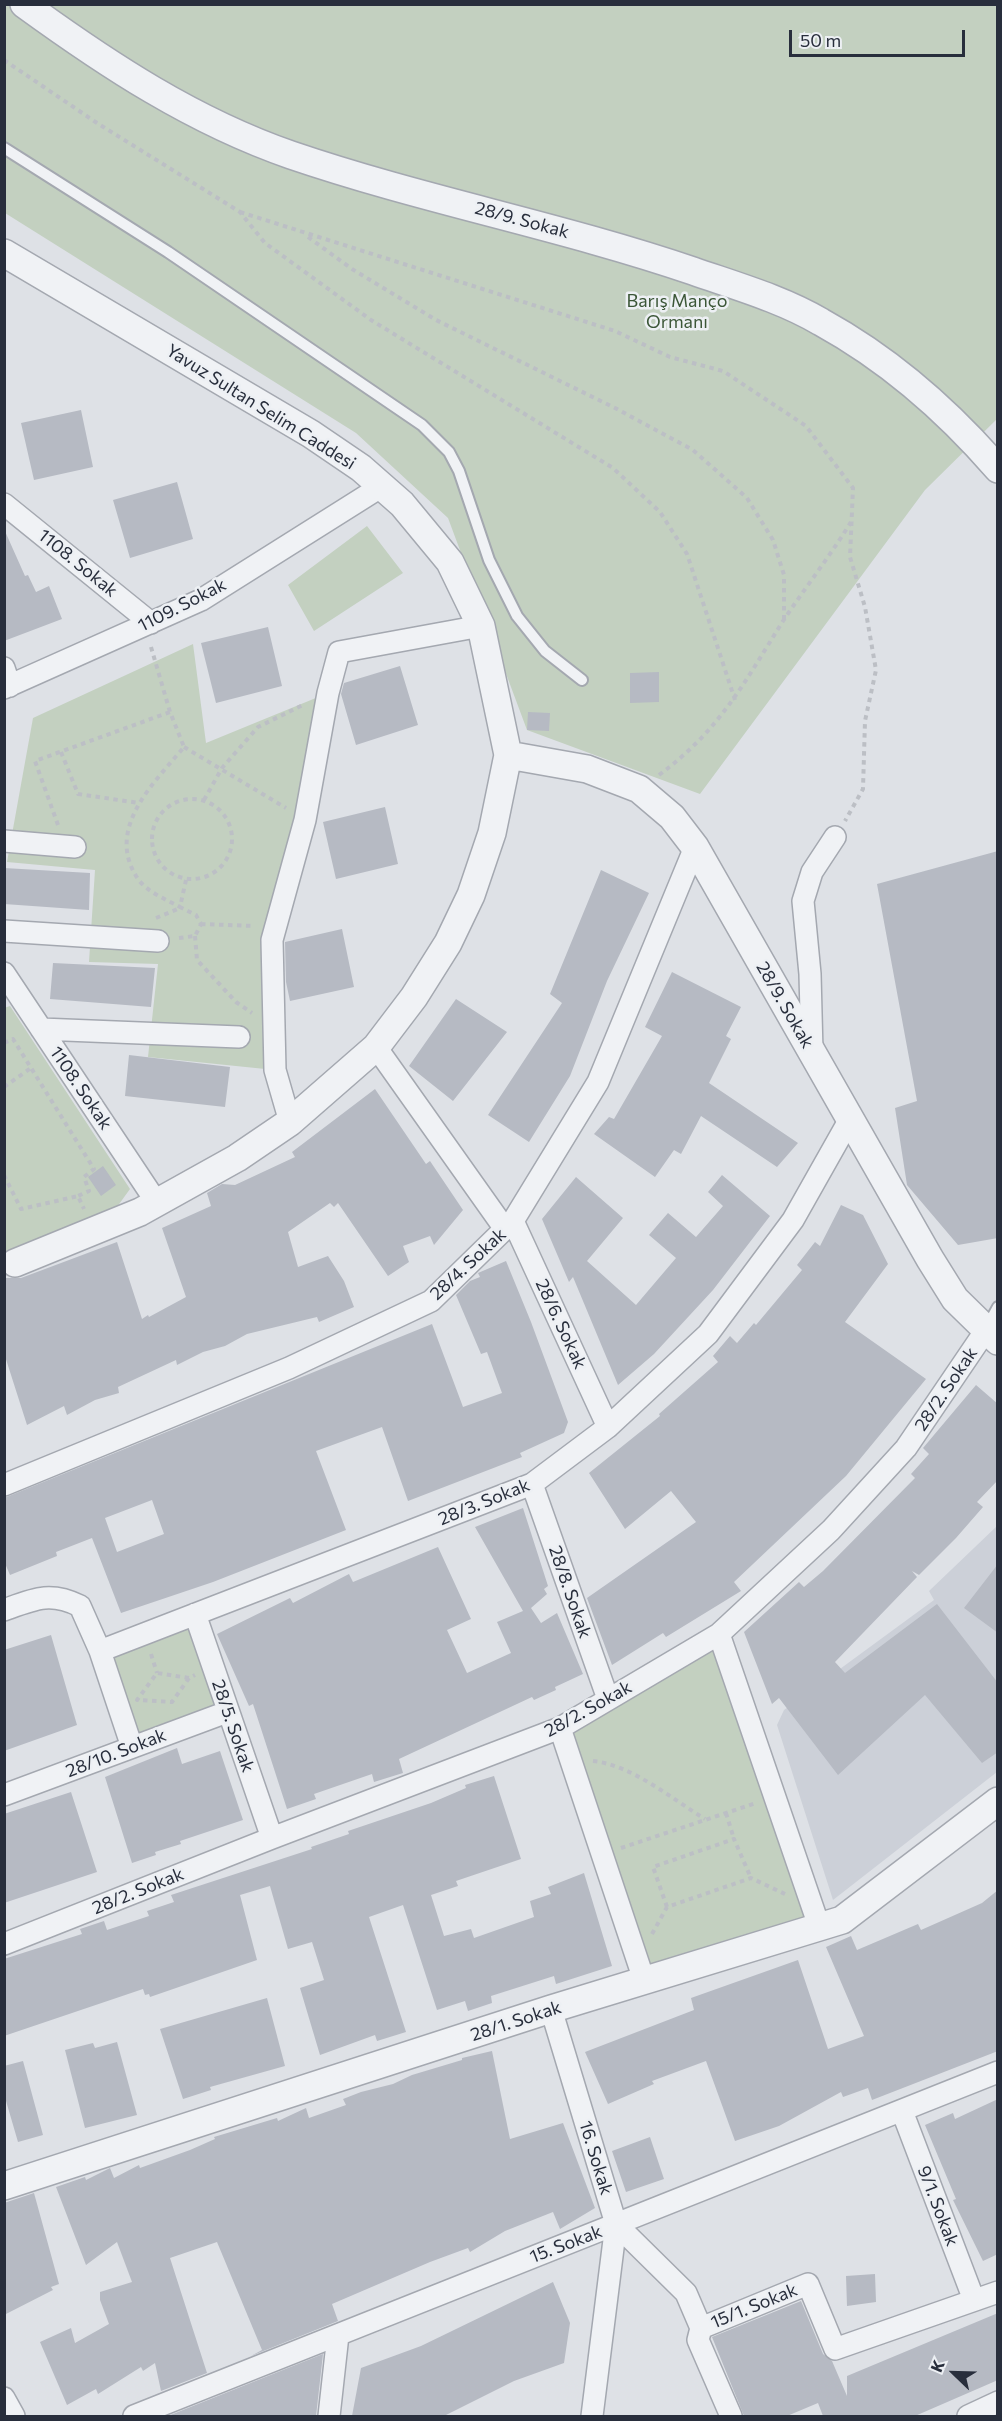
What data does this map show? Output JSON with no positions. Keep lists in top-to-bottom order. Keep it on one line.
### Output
{"streets":{"street":["28/9. Sokak","Yavuz Sultan Selim Caddesi","1108. Sokak","1109. Sokak","28/4. Sokak","28/6. Sokak","28/2. Sokak","28/3. Sokak","28/8. Sokak","28/5. Sokak","28/10. Sokak","28/1. Sokak","16. Sokak","9/1. Sokak","15. Sokak","15/1. Sokak"]},"crossings":[["28/9. Sokak","Yavuz Sultan Selim Caddesi"],["28/9. Sokak","28/4. Sokak"],["28/9. Sokak","28/2. Sokak"],["28/9. Sokak","28/3. Sokak"],["Yavuz Sultan Selim Caddesi","1108. Sokak"],["Yavuz Sultan Selim Caddesi","1109. Sokak"],["Yavuz Sultan Selim Caddesi","28/6. Sokak"],["1108. Sokak","1109. Sokak"],["28/4. Sokak","28/6. Sokak"],["28/6. Sokak","28/3. Sokak"],["28/2. Sokak","28/8. Sokak"],["28/2. Sokak","28/5. Sokak"],["28/3. Sokak","28/8. Sokak"],["28/3. Sokak","28/5. Sokak"],["28/5. Sokak","28/10. Sokak"],["28/1. Sokak","16. Sokak"],["16. Sokak","15. Sokak"],["16. Sokak","15/1. Sokak"],["9/1. Sokak","15. Sokak"],["9/1. Sokak","15/1. Sokak"],["15. Sokak","15/1. Sokak"]],"parks":["Barış Manço Ormanı"],"scale_bar":"50 m","north":"top left"}
